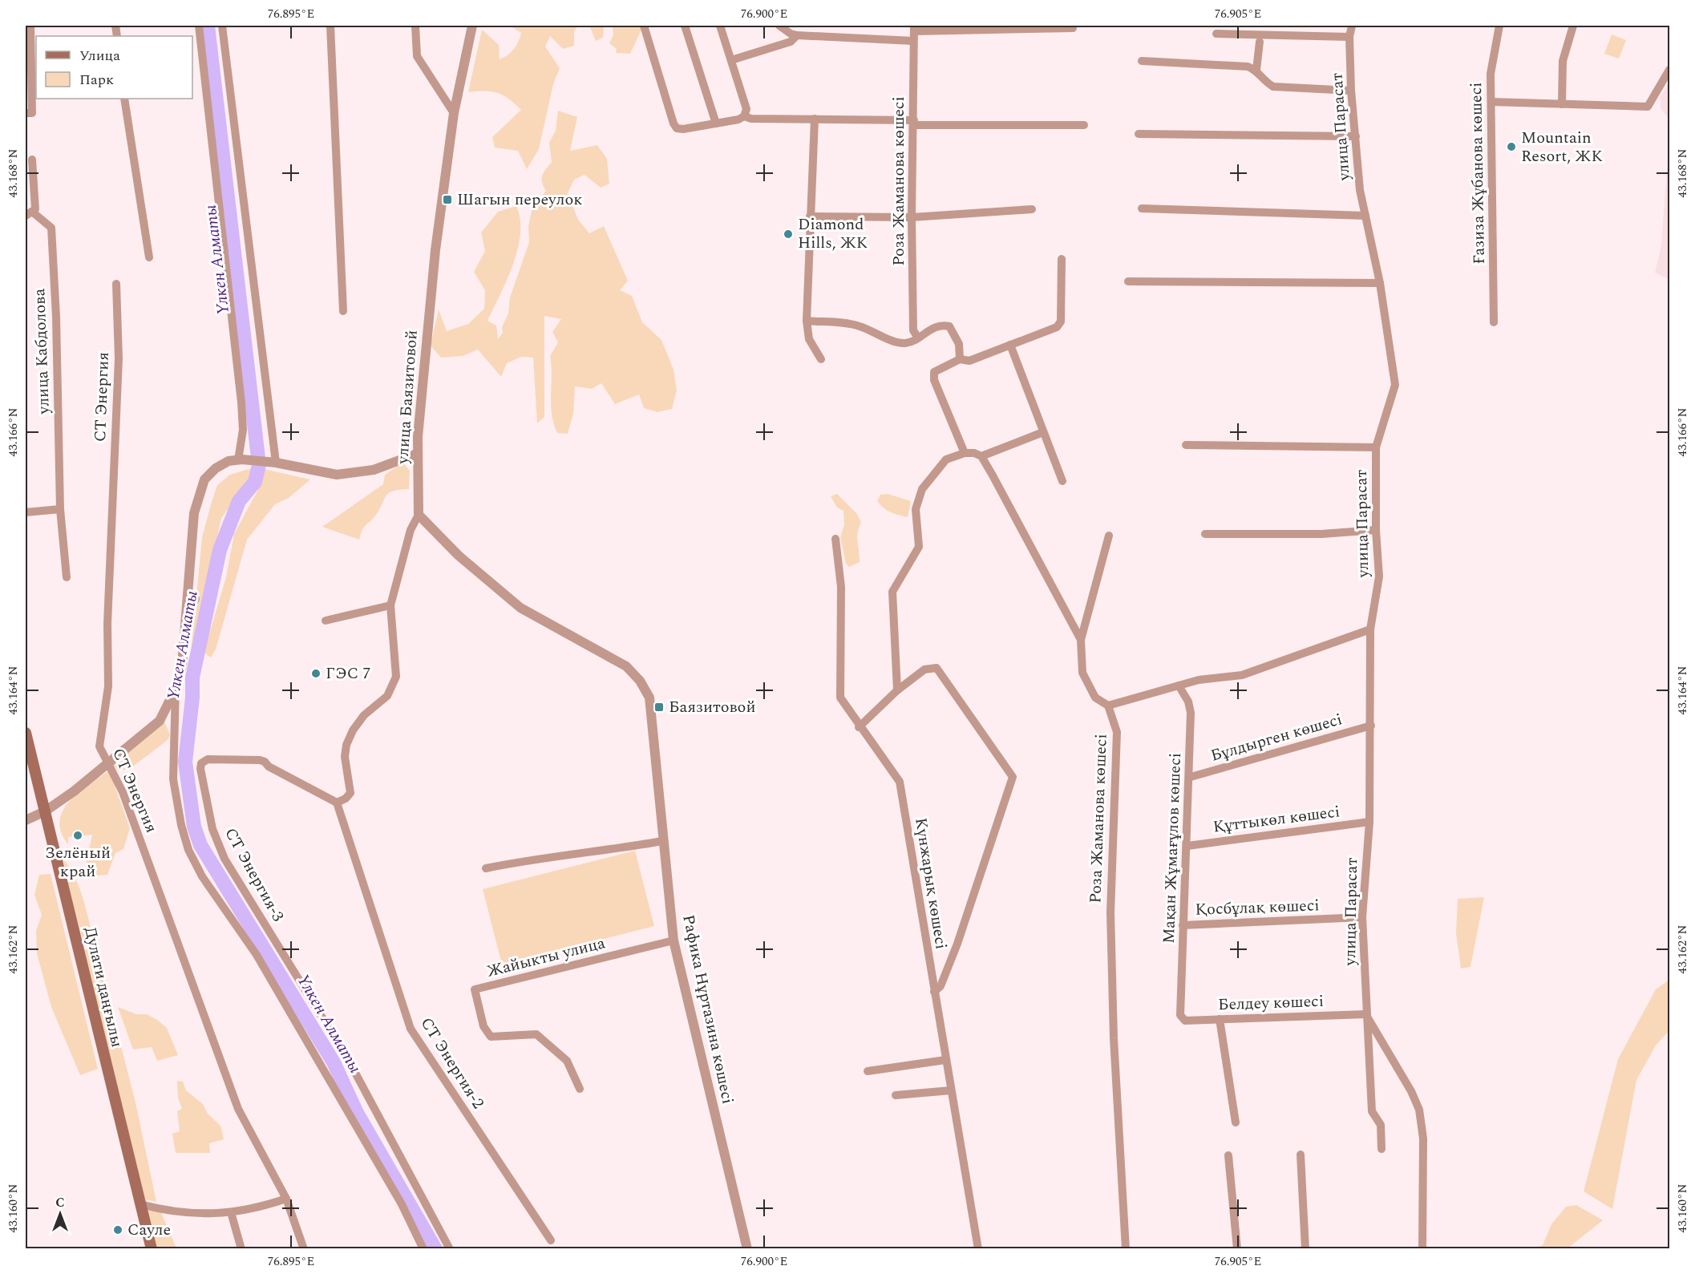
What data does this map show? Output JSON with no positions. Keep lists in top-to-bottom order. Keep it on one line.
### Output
{"streets":{"main road":["Дулати даңғылы"],"street":["улица Парасат","Ғазиза Жұбанова көшесі","Роза Жаманова көшесі","улица Кабдолова","СТ Энергия","улица Баязитовой","Бұлдырген көшесі","Құттыкөл көшесі","Мақан Жұмағұлов көшесі","СТ Энергия-3","Күнжарық көшесі","Қосбұлақ көшесі","Жайыкты улица","Белдеу көшесі","Рафика Нұртазина көшесі","СТ Энергия-2"]},"crossings":[["улица Парасат","Бұлдырген көшесі"],["улица Парасат","Құттыкөл көшесі"],["улица Парасат","Қосбұлақ көшесі"],["улица Парасат","Белдеу көшесі"],["улица Баязитовой","Рафика Нұртазина көшесі"],["Бұлдырген көшесі","Мақан Жұмағұлов көшесі"],["Құттыкөл көшесі","Мақан Жұмағұлов көшесі"],["Мақан Жұмағұлов көшесі","Қосбұлақ көшесі"],["Мақан Жұмағұлов көшесі","Белдеу көшесі"],["СТ Энергия-3","СТ Энергия-2"],["Жайыкты улица","Рафика Нұртазина көшесі"]],"water":["Үлкен Алматы"],"places":{"other":["Mountain Resort, ЖК","Diamond Hills, ЖК","ГЭС 7","Зелёный край","Сауле"],"transit":["Шагын переулок","Баязитовой"]},"legend":["Улица","Парк"],"north":"top","coordinates":["76.895°E","76.900°E","76.905°E","43.168°N","43.166°N","43.164°N","43.162°N","43.160°N"]}
